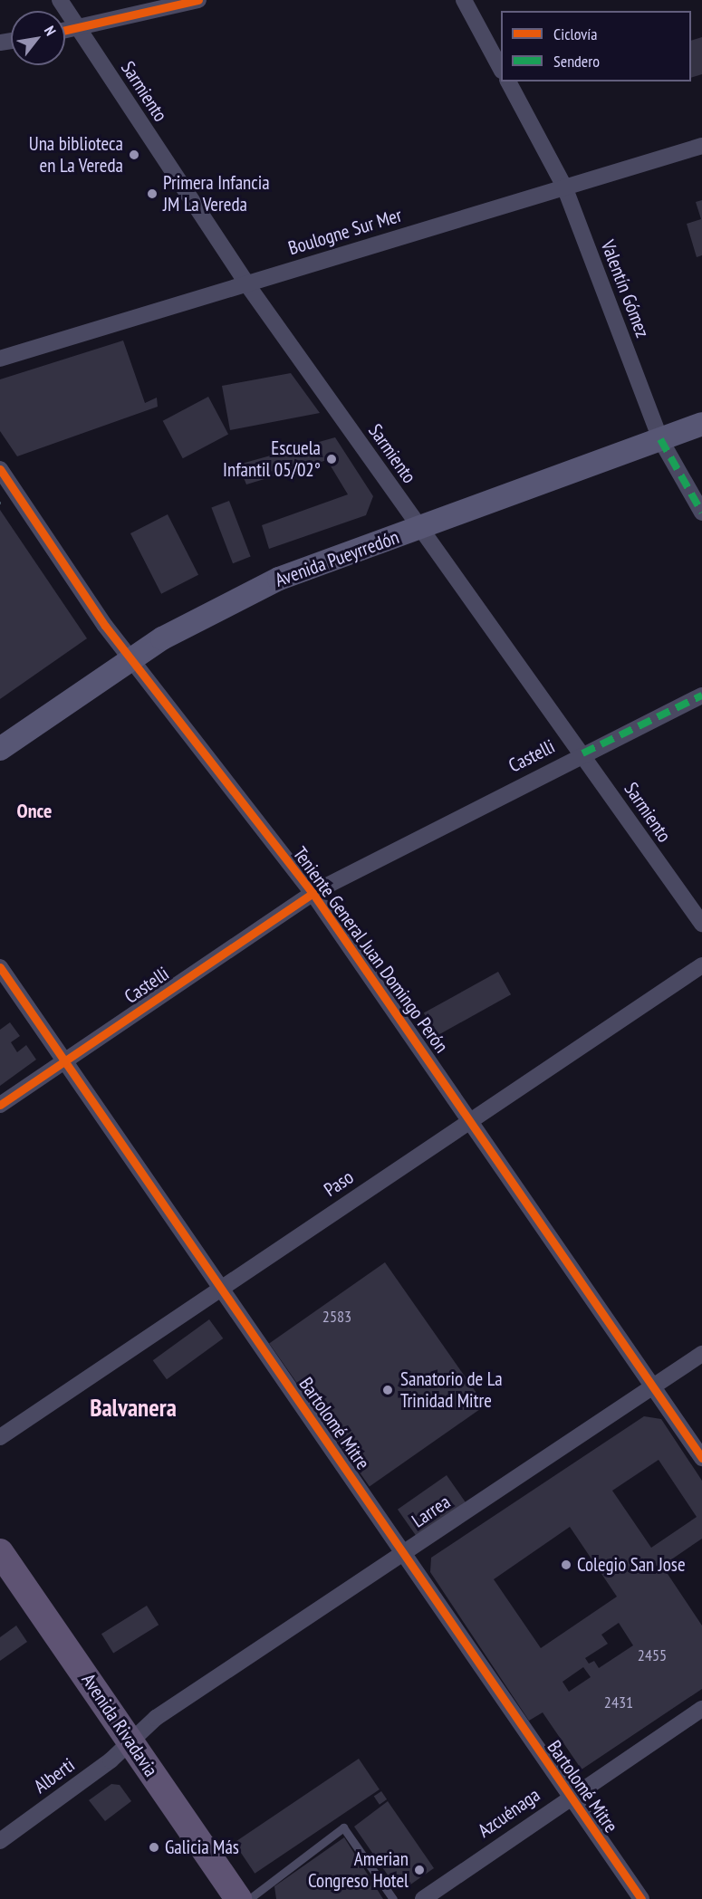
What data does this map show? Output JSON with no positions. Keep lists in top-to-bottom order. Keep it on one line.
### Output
{"streets":{"main road":["Avenida Pueyrredón","Avenida Rivadavia"],"street":["Sarmiento","Boulogne Sur Mer","Valentín Gómez","Castelli","Teniente General Juan Domingo Perón","Paso","Bartolomé Mitre","Larrea","Alberti","Azcuénaga"]},"crossings":[["Sarmiento","Boulogne Sur Mer"],["Sarmiento","Avenida Pueyrredón"],["Sarmiento","Castelli"],["Boulogne Sur Mer","Valentín Gómez"],["Valentín Gómez","Avenida Pueyrredón"],["Avenida Pueyrredón","Teniente General Juan Domingo Perón"],["Castelli","Teniente General Juan Domingo Perón"],["Castelli","Bartolomé Mitre"],["Teniente General Juan Domingo Perón","Paso"],["Teniente General Juan Domingo Perón","Larrea"],["Paso","Bartolomé Mitre"],["Bartolomé Mitre","Larrea"],["Bartolomé Mitre","Azcuénaga"],["Larrea","Avenida Rivadavia"],["Larrea","Alberti"],["Avenida Rivadavia","Alberti"]],"districts":["Once","Balvanera"],"places":["Una biblioteca en La Vereda","Primera Infancia JM La Vereda","Escuela Infantil 05/02°","Sanatorio de La Trinidad Mitre","Colegio San Jose","Galicia Más","Amerian Congreso Hotel"],"house_numbers":["2583","2455","2431"],"legend":["Ciclovía","Sendero"],"north":"top right"}
